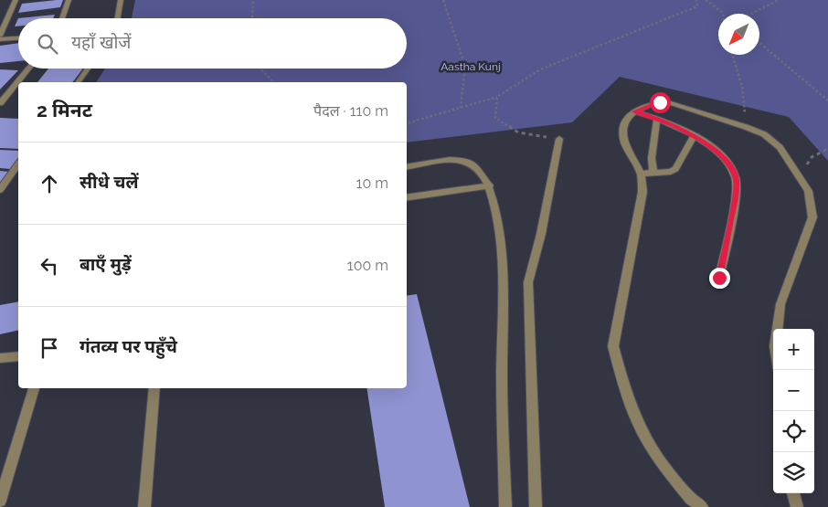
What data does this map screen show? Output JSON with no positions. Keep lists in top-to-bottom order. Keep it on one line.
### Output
{"parks":["Aastha Kunj"],"north":"bottom left","page":{"search":"यहाँ खोजें","heading":["2 मिनट","पैदल · 110 m"],"list":[["सीधे चलें","10 m"],["बाएँ मुड़ें","100 m"],"गंतव्य पर पहुँचे"],"map_buttons":["+","−"]}}
